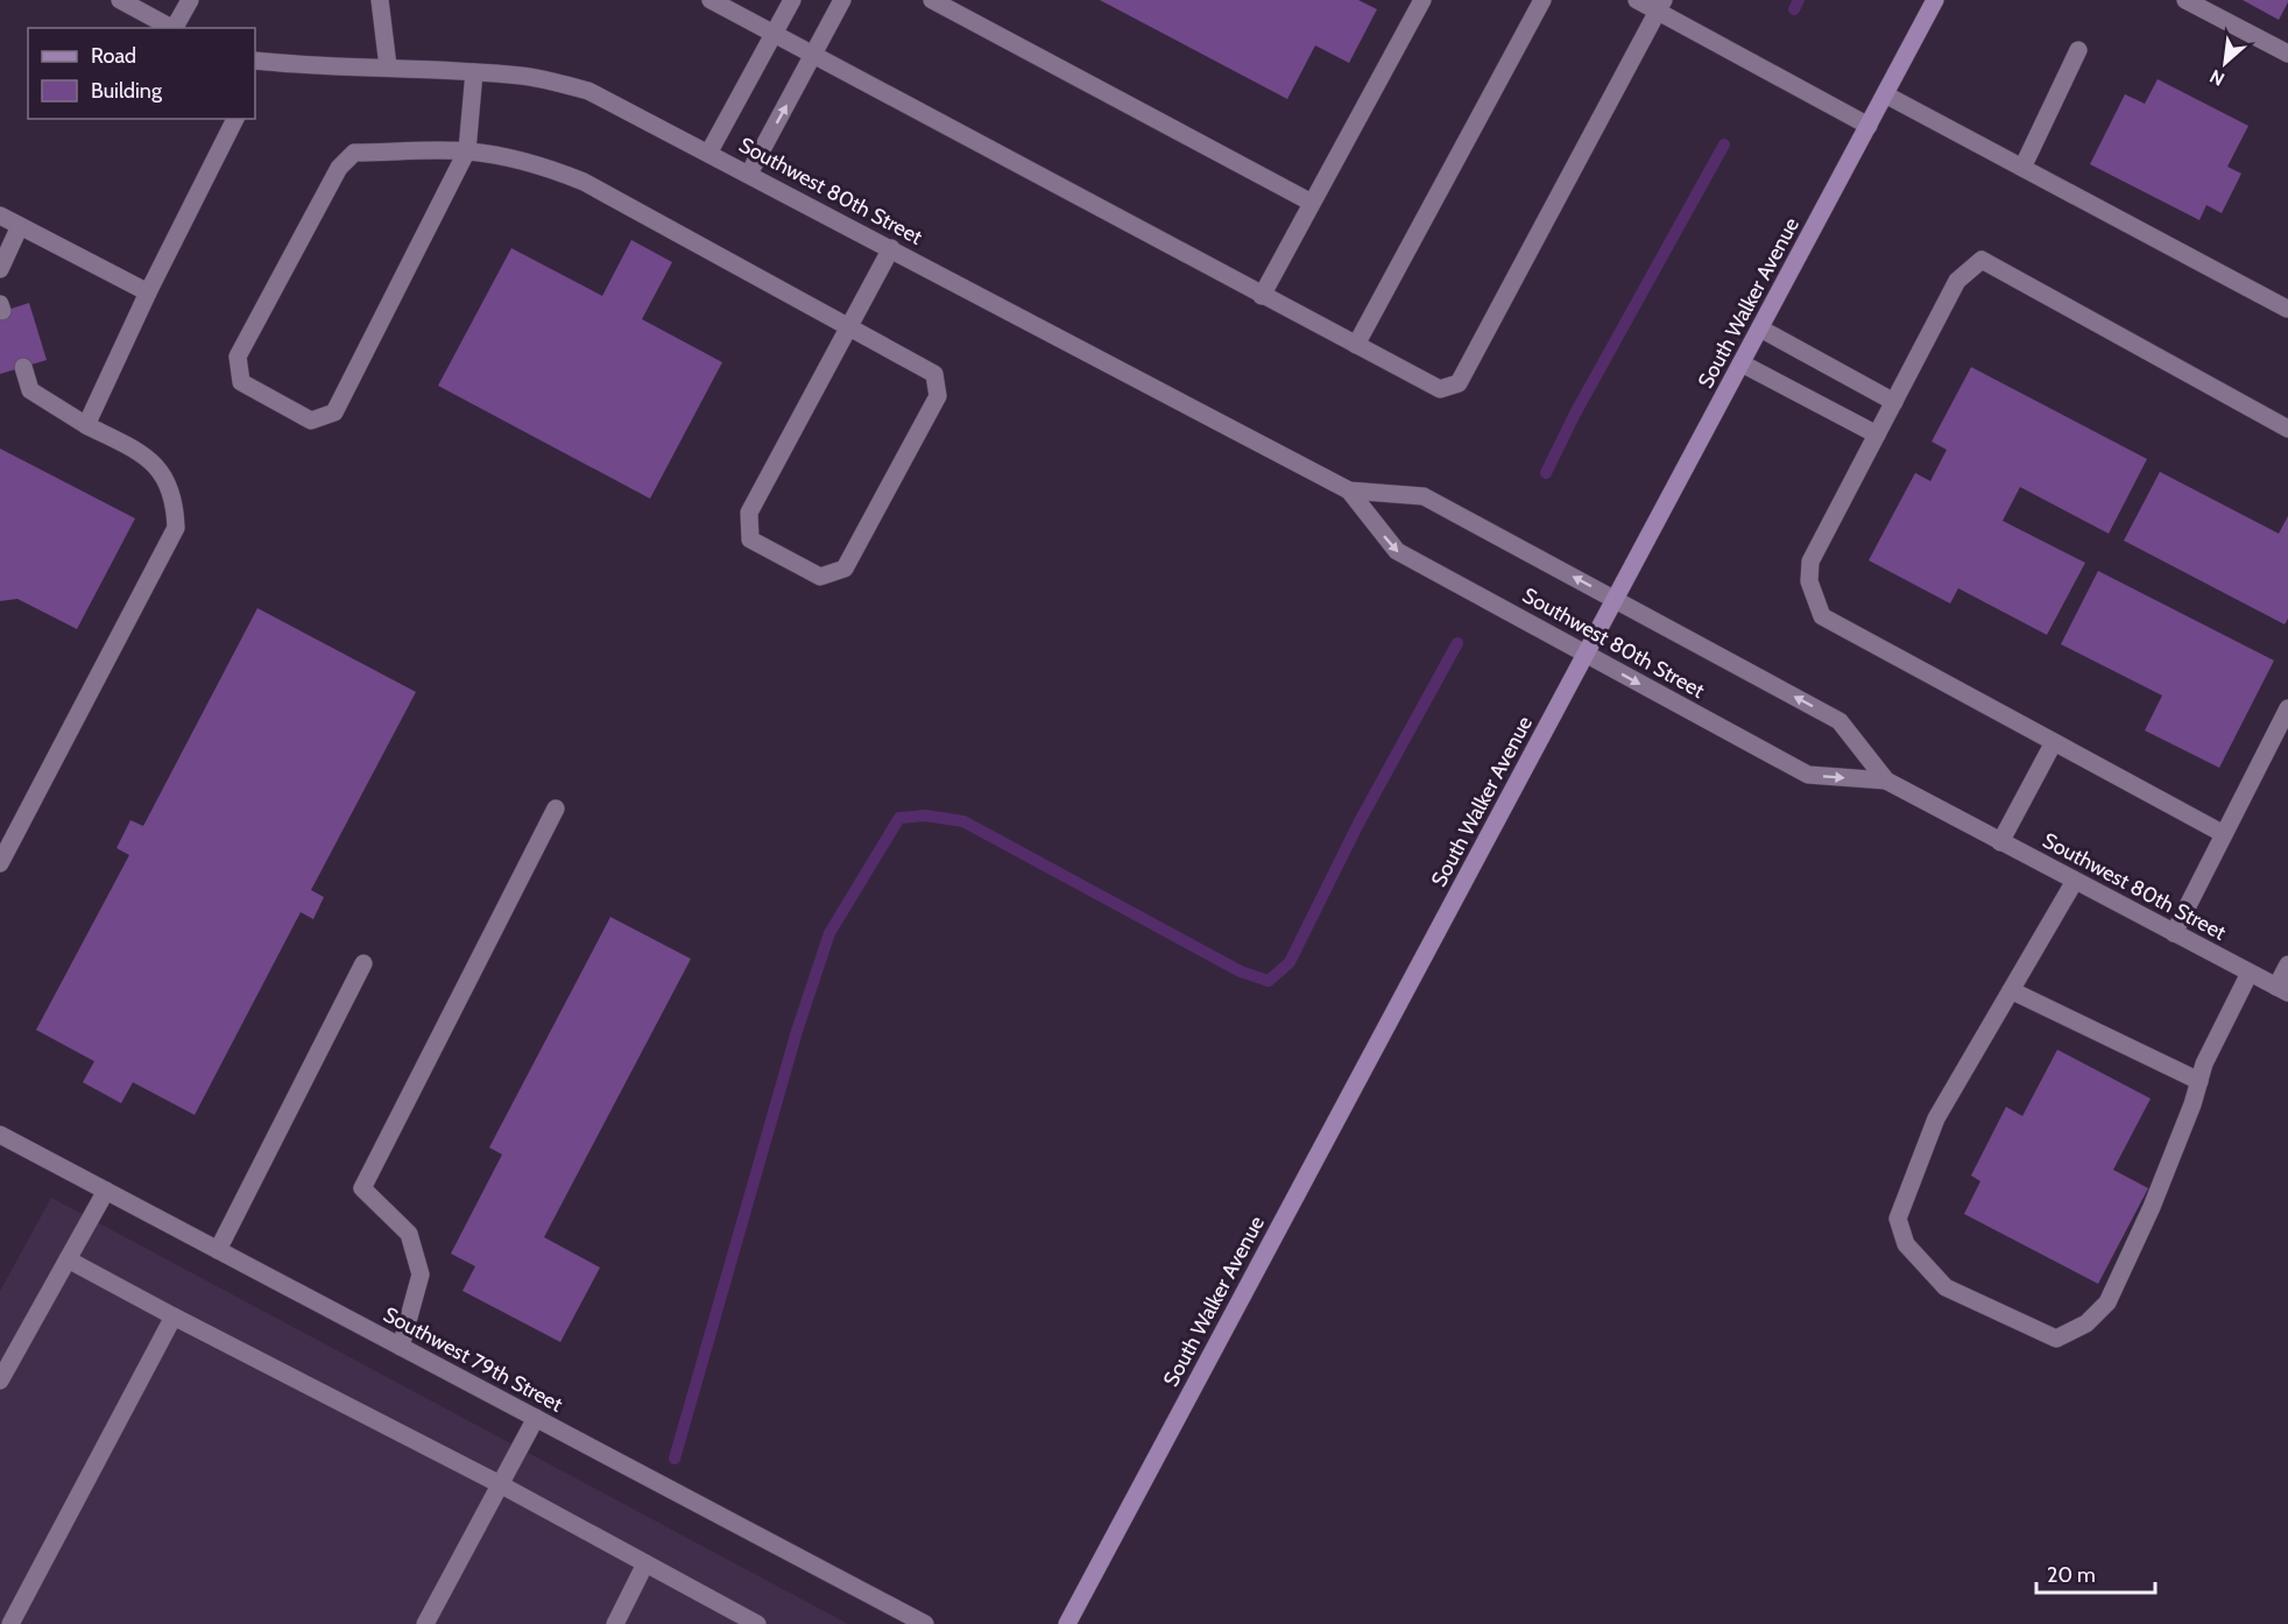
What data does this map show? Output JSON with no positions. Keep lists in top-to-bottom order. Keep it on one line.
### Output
{"streets":{"main road":["South Walker Avenue"],"street":["Southwest 80th Street","Southwest 79th Street"]},"crossings":[["Southwest 80th Street","South Walker Avenue"]],"legend":["Road","Building"],"scale_bar":"20 m","north":"bottom left"}
